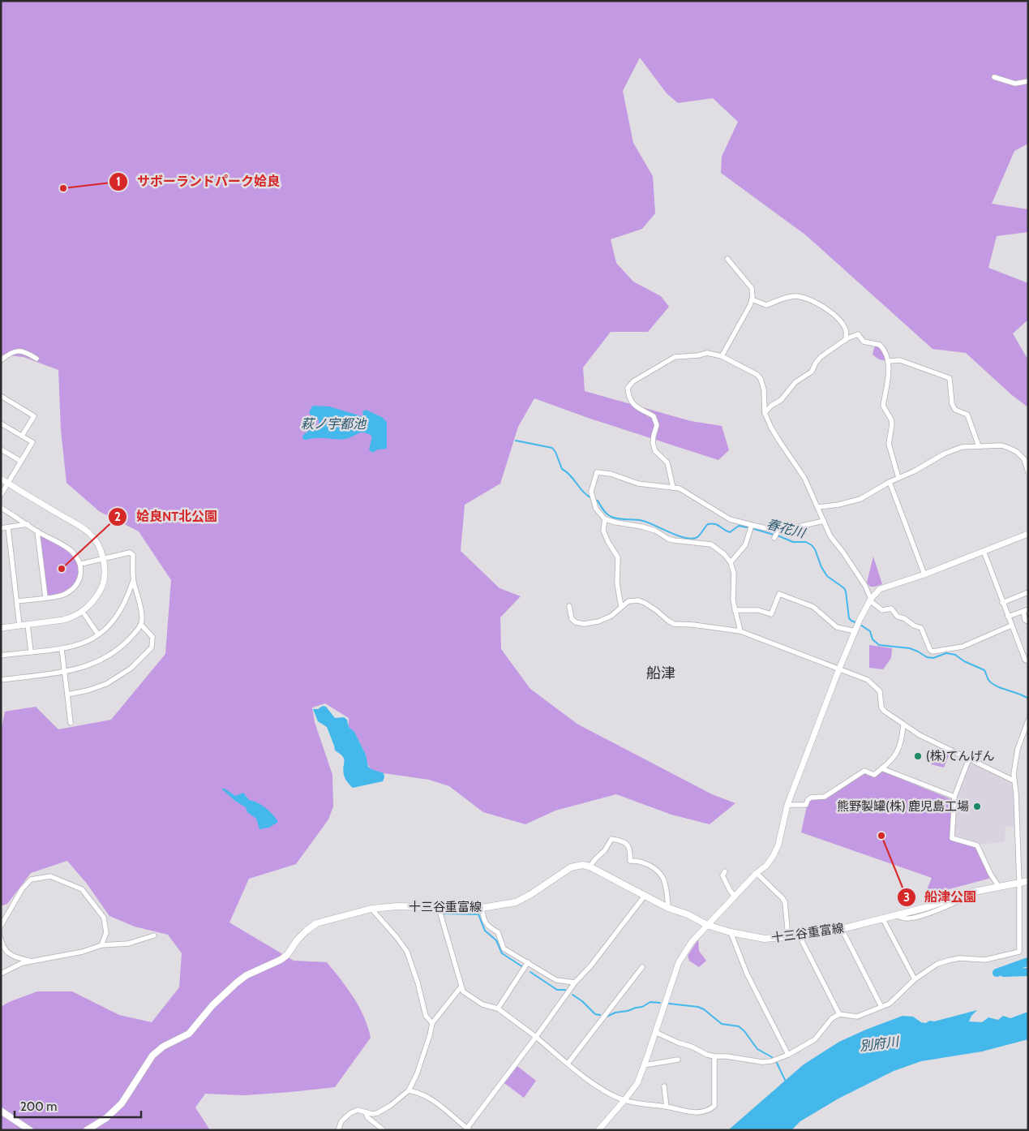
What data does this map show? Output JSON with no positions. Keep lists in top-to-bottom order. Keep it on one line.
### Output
{"streets":{"main road":["十三谷重富線"]},"districts":["船津"],"water":["萩ノ宇都池","春花川","別府川"],"places":["サボーランドパーク姶良","姶良NT北公園","(株)てんげん","熊野製罐(株) 鹿児島工場","船津公園"],"scale_bar":"200 m"}
